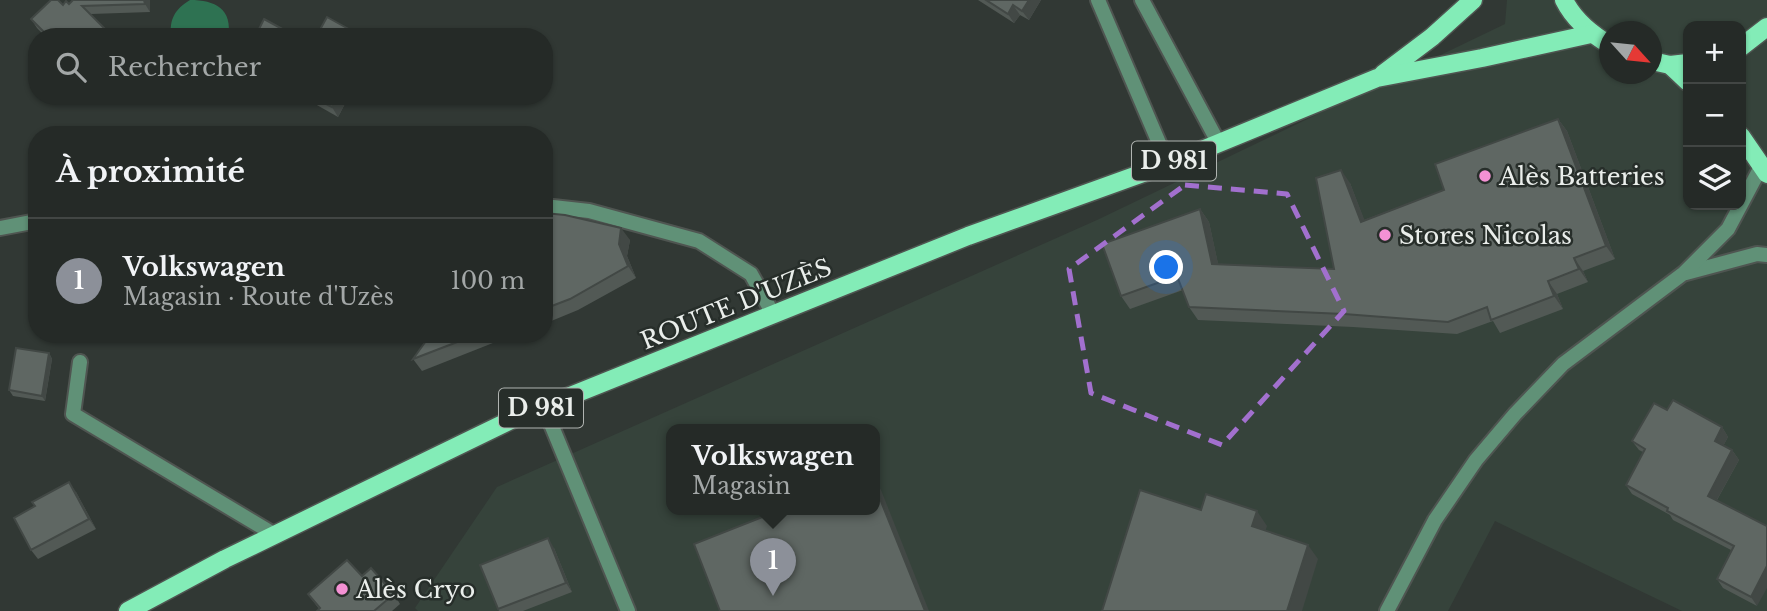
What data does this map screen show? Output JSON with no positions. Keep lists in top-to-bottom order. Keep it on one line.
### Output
{"streets":{"main road":["D 981","ROUTE D'UZÈS"]},"places":["Alès Batteries","Stores Nicolas","Alès Cryo"],"north":"bottom right","page":{"map_buttons":["+","−"],"search":"Rechercher","heading":"À proximité","list":[{"mark":"1","name":"Volkswagen","note":"Magasin · Route d'Uzès","value":"100 m"}],"popup":["Volkswagen","Magasin"],"pins":"1"}}
